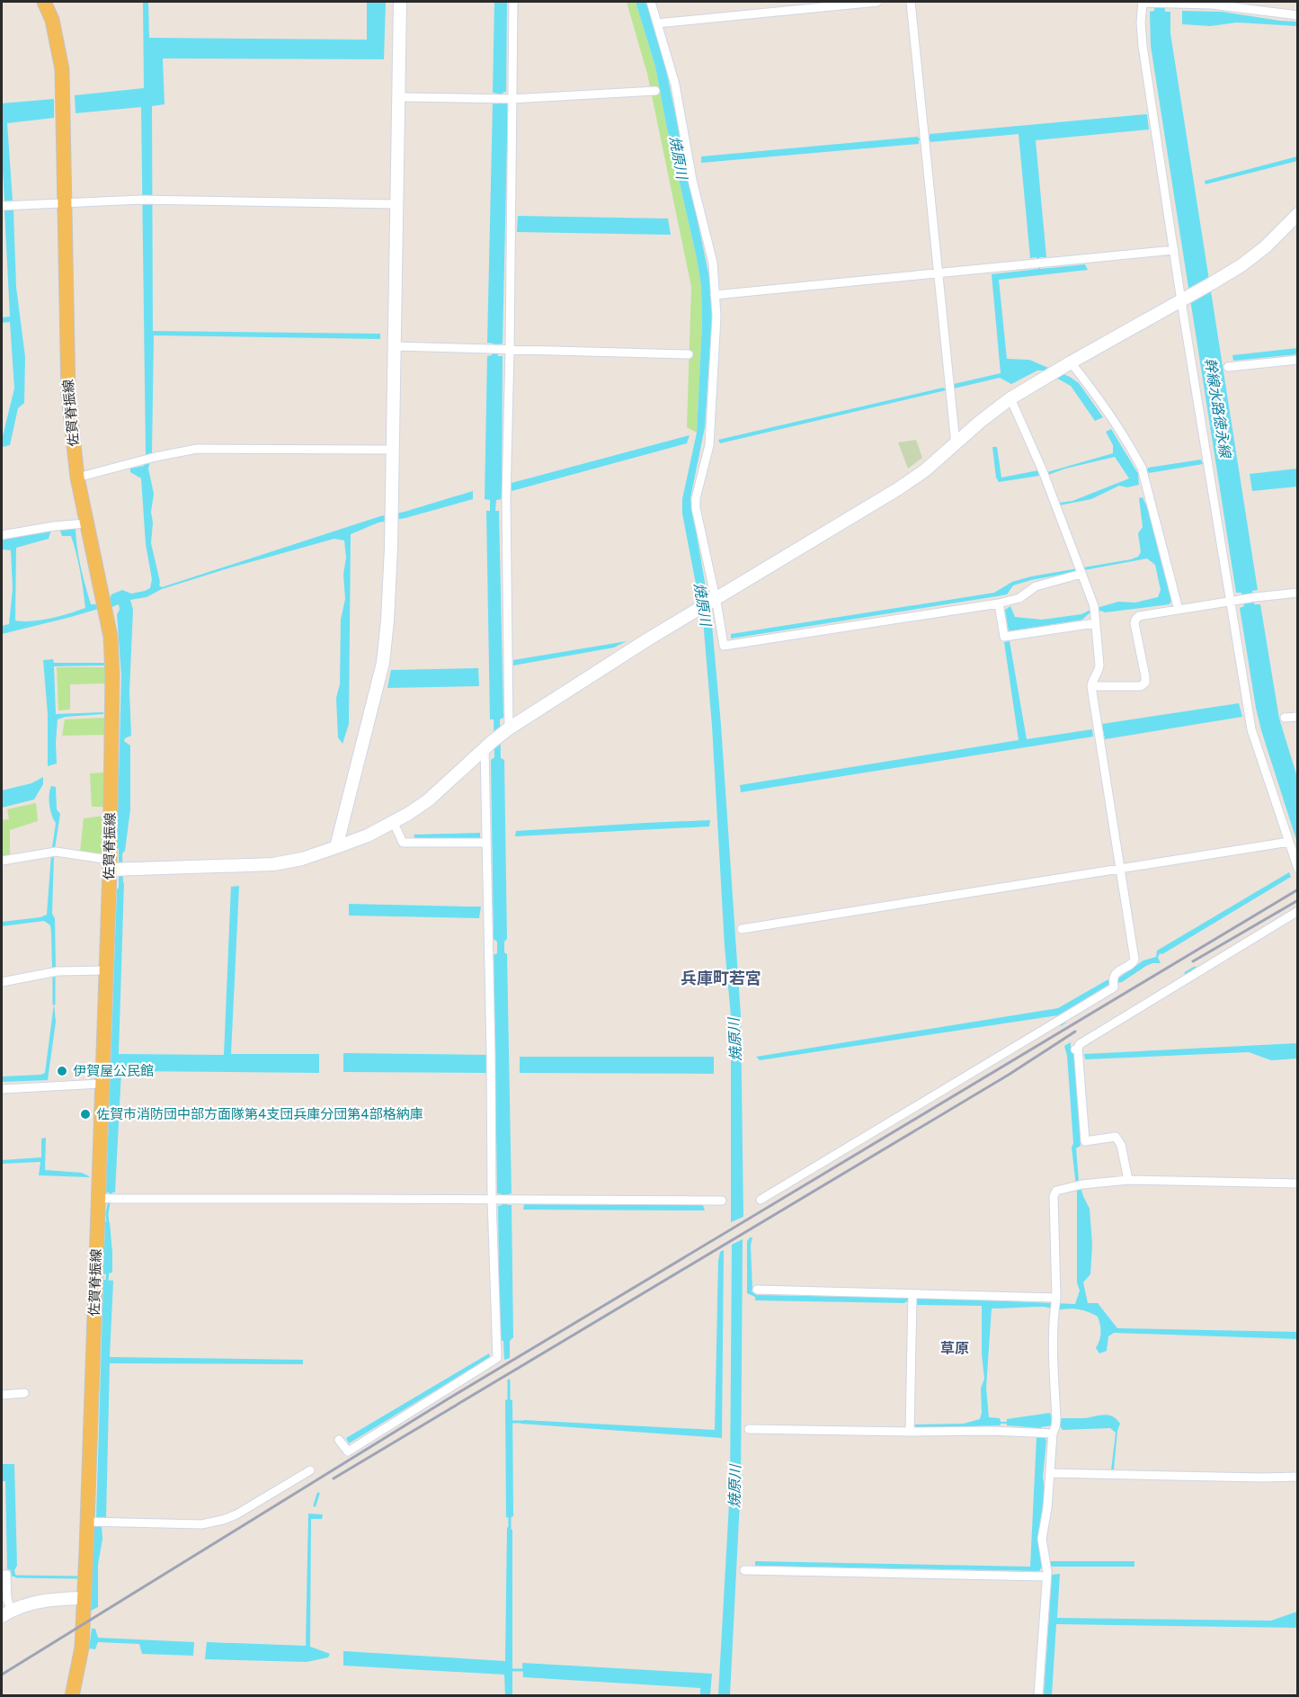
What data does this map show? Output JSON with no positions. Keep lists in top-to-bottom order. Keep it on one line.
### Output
{"streets":{"main road":["佐賀脊振線"]},"districts":["兵庫町若宮","草原"],"water":["焼原川","幹線水路徳永線"],"places":["伊賀屋公民館","佐賀市消防団中部方面隊第4支団兵庫分団第4部格納庫"]}
